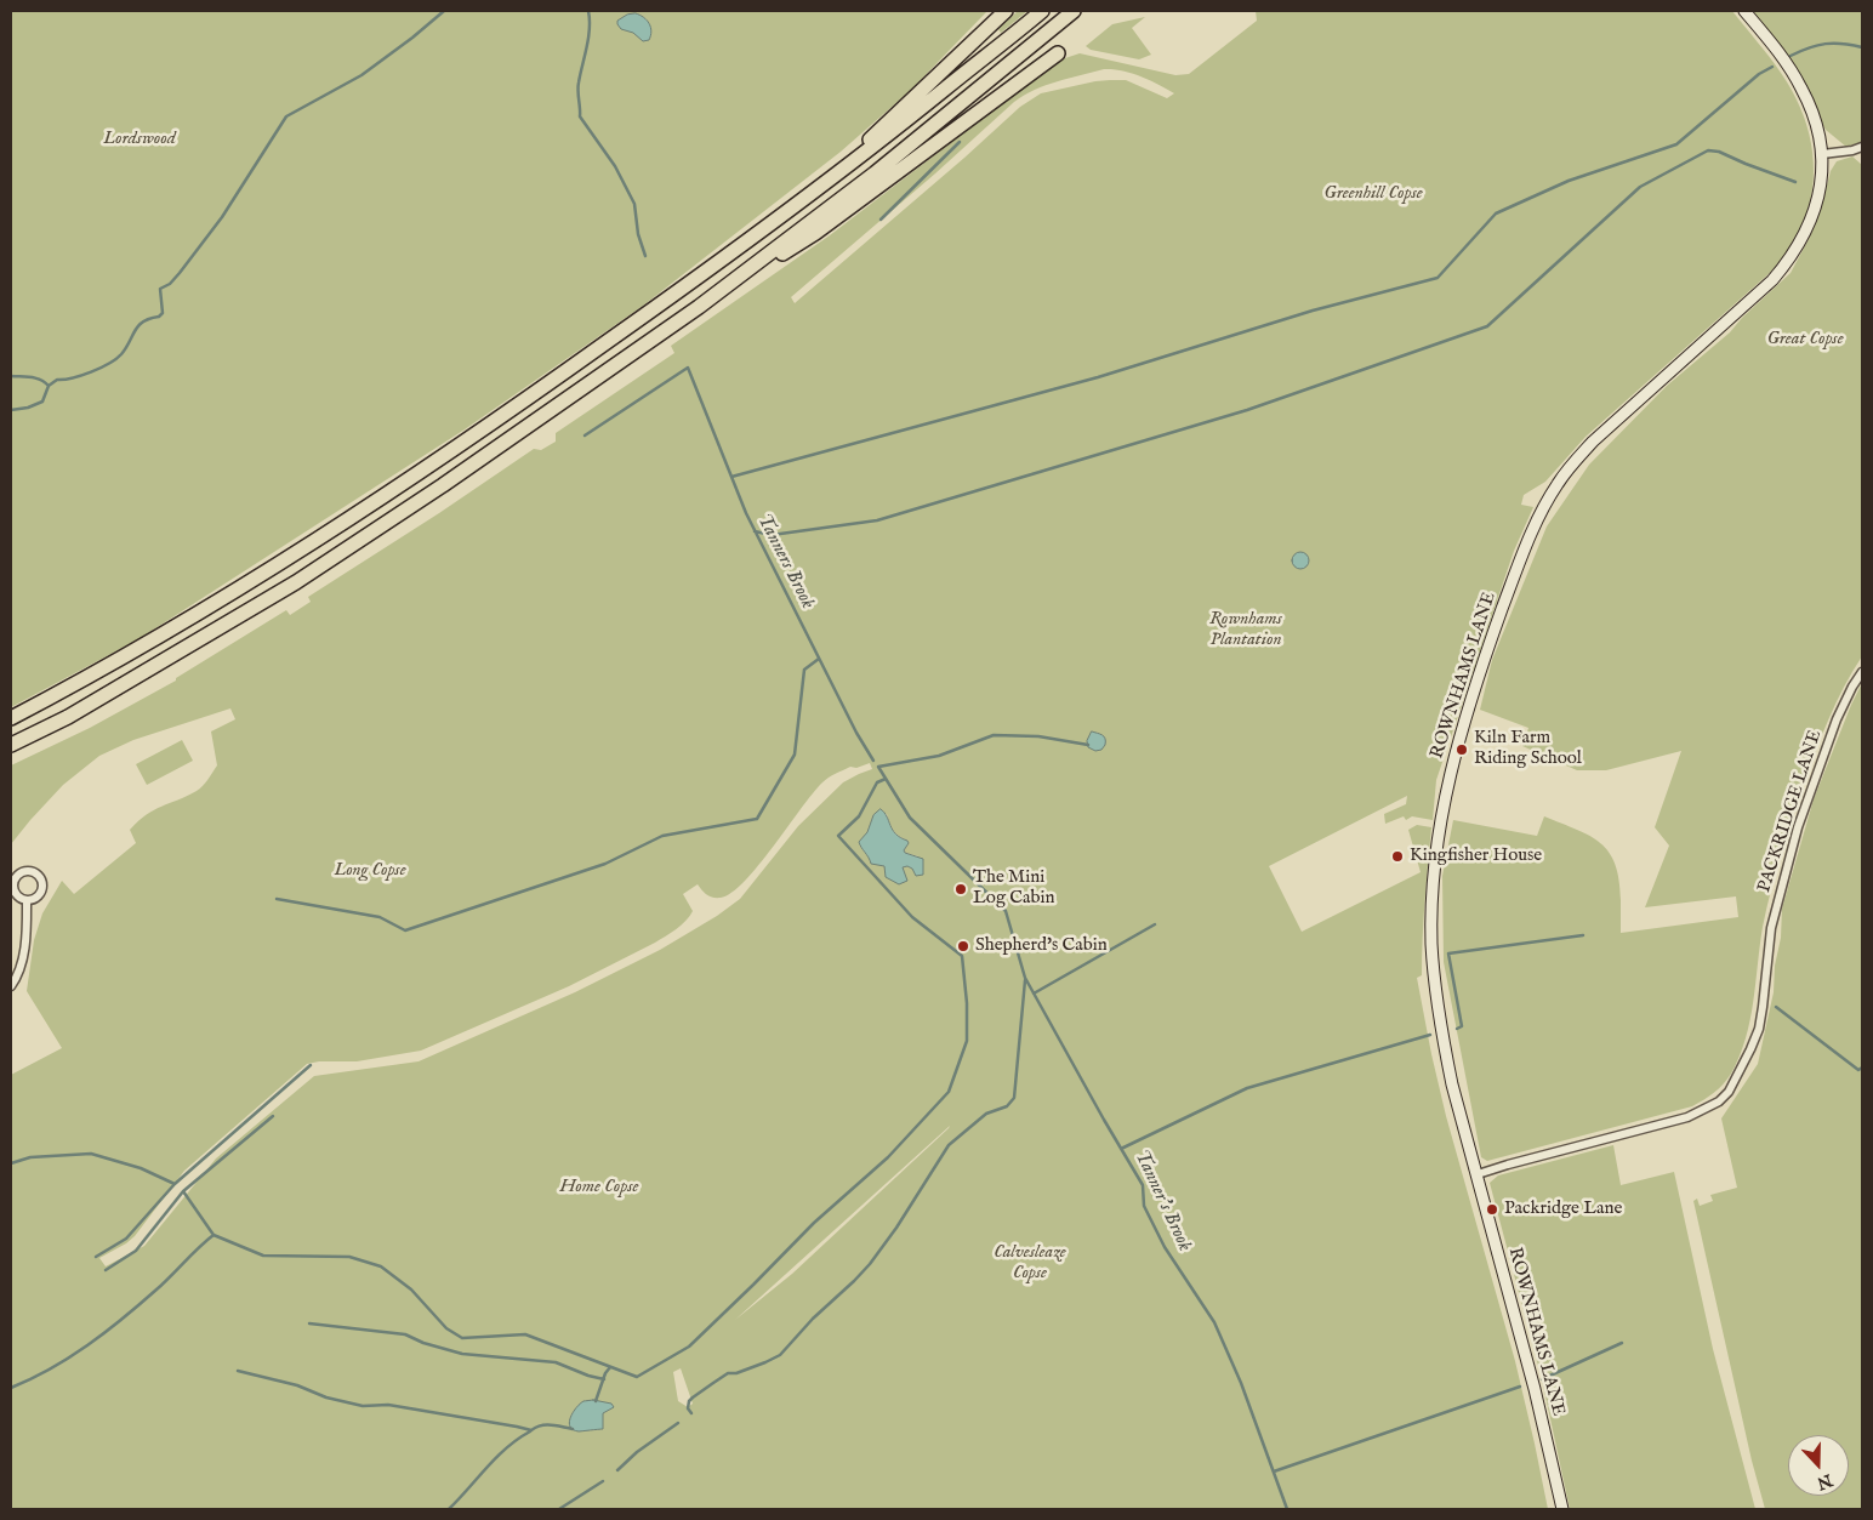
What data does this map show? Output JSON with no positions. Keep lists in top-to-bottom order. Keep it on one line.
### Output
{"streets":{"street":["ROWNHAMS LANE","PACKRIDGE LANE"]},"crossings":[["ROWNHAMS LANE","PACKRIDGE LANE"]],"water":["Tanners Brook","Tanner's Brook"],"parks":["Lordswood","Greenhill Copse","Great Copse","Rownhams Plantation","Long Copse","Home Copse","Calvesleaze Copse"],"places":["Kiln Farm Riding School","Kingfisher House","The Mini Log Cabin","Shepherd's Cabin","Packridge Lane"],"north":"bottom"}
